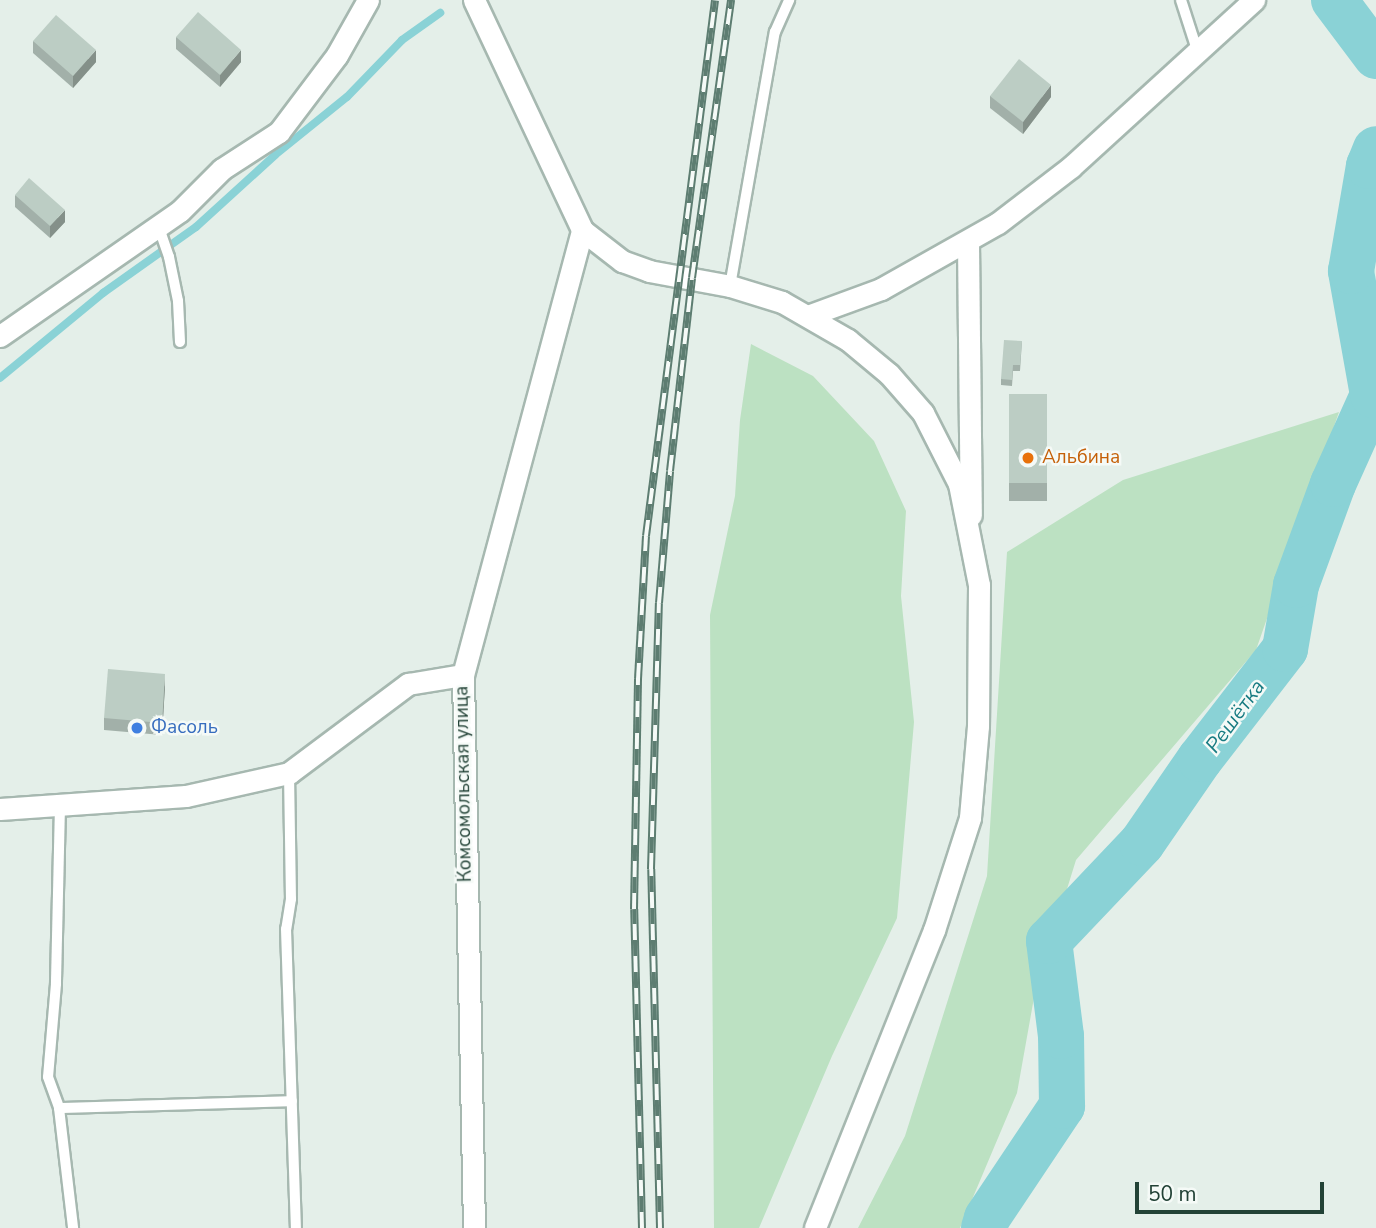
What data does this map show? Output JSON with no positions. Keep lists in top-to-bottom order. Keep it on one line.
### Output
{"streets":{"street":["Комсомольская улица"]},"water":["Решётка"],"places":["Альбина","Фасоль"],"scale_bar":"50 m"}
